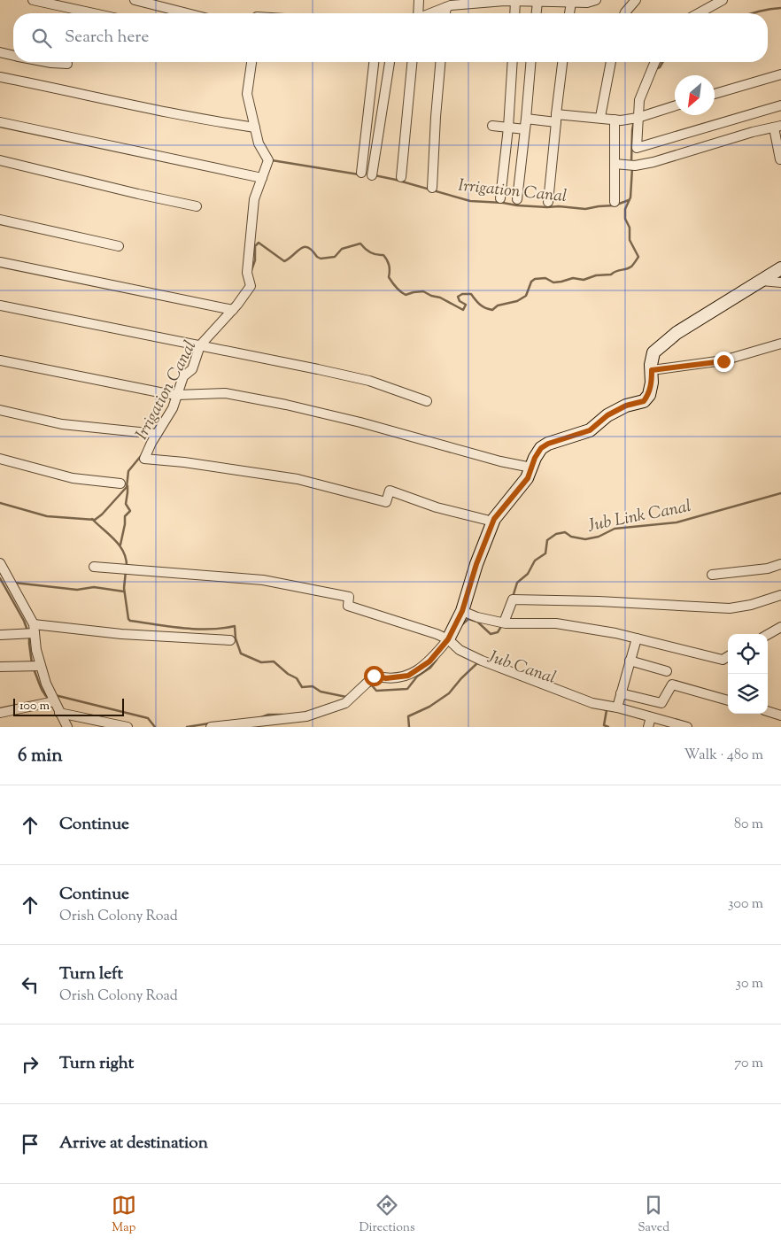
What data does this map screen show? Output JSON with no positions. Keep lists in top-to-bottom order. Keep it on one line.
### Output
{"water":["Irrigation Canal","Jub Link Canal","Jub Canal"],"scale_bar":"100 m","north":"bottom left","page":{"search":"Search here","scale":"100 m","heading":["6 min","Walk · 480 m"],"list":[["Continue","80 m"],["Continue","Orish Colony Road","300 m"],["Turn left","Orish Colony Road","30 m"],["Turn right","70 m"],"Arrive at destination"],"nav":["Map","Directions","Saved"]}}
